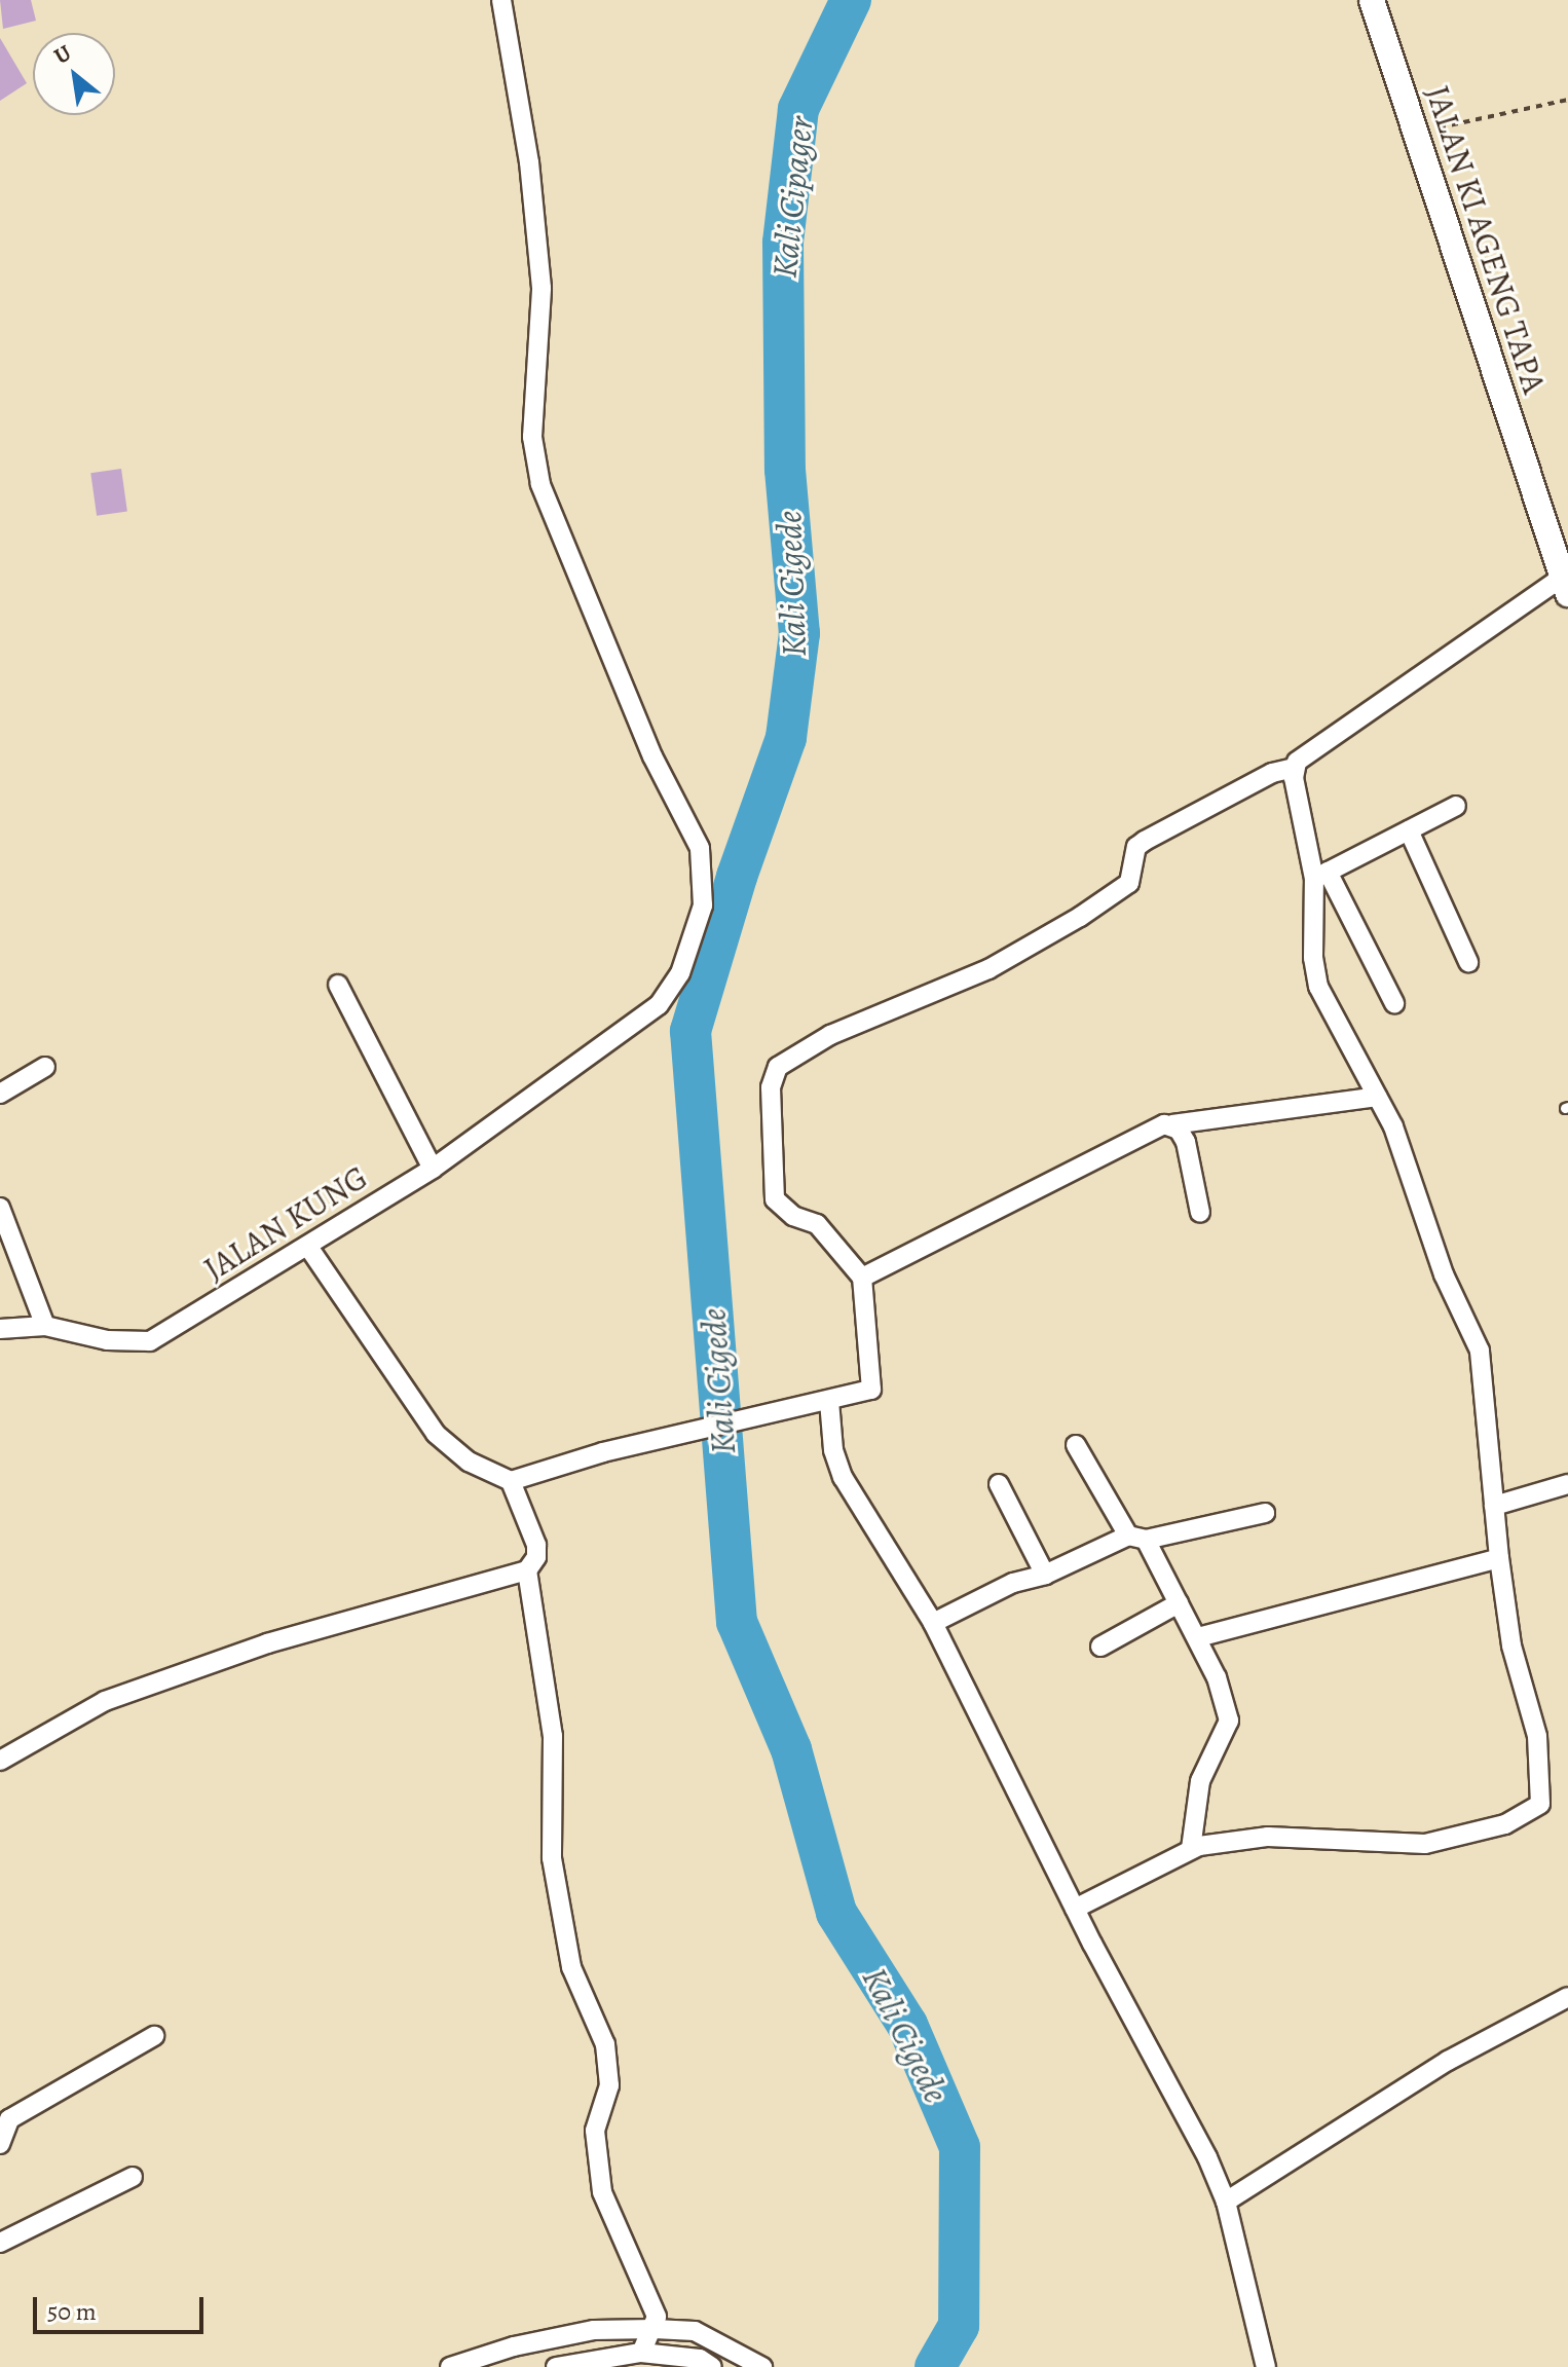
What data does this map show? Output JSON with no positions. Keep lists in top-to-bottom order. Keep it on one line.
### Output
{"streets":{"street":["JALAN KI AGENG TAPA","JALAN KUNG"]},"water":["Kali Cipager","Kali Cigede"],"scale_bar":"50 m","north":"top left"}
